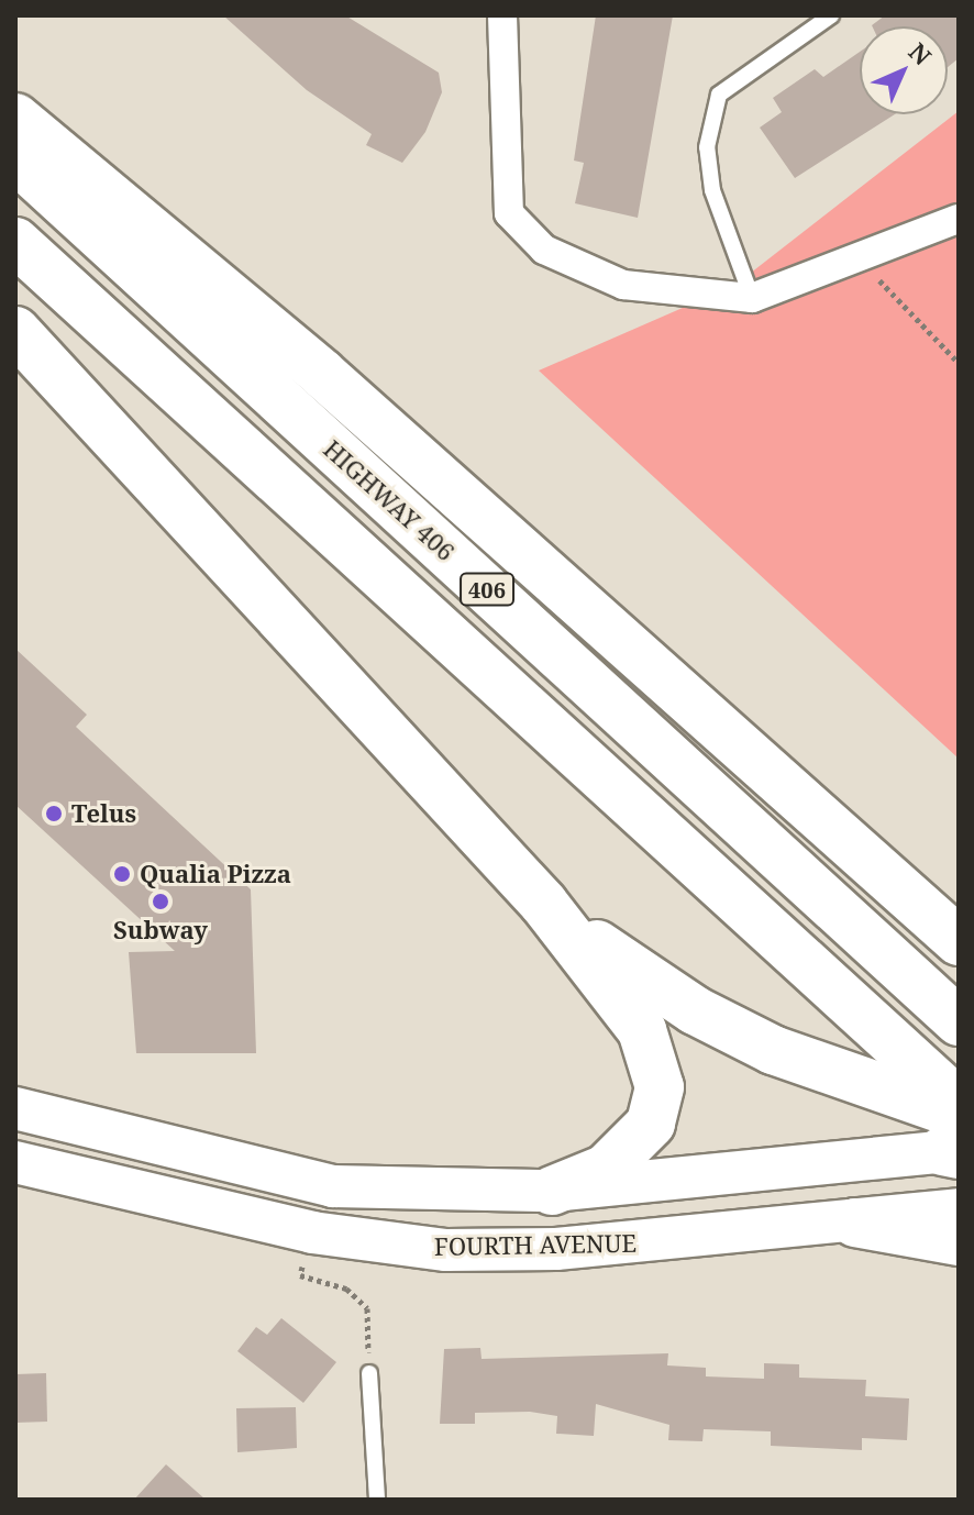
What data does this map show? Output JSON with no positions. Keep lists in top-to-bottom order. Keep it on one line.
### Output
{"streets":{"highway":["HIGHWAY 406","406"],"main road":["FOURTH AVENUE"]},"places":["Telus","Qualia Pizza","Subway"],"north":"top right"}
